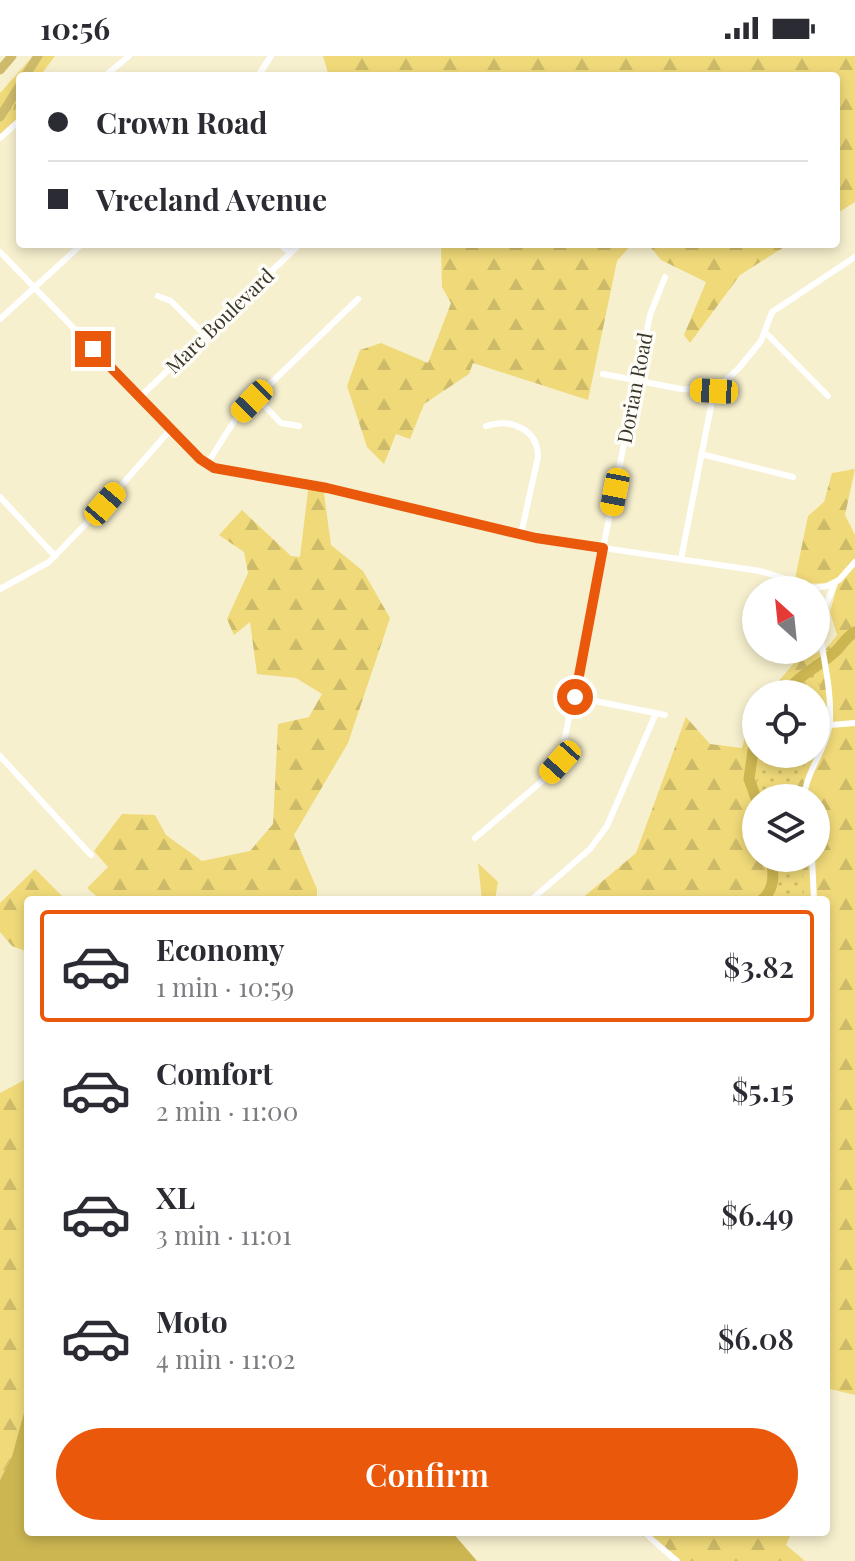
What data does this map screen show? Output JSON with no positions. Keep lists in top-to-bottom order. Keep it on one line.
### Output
{"streets":{"street":["Marc Boulevard","Dorian Road"]},"north":"top left","page":{"status":"10:56","banner":["Crown Road","Vreeland Avenue"],"list":[{"name":"Economy","note":"1 min · 10:59","value":"$3.82"},{"name":"Comfort","note":"2 min · 11:00","value":"$5.15"},{"name":"XL","note":"3 min · 11:01","value":"$6.49"},{"name":"Moto","note":"4 min · 11:02","value":"$6.08"}],"buttons":"Confirm"}}
